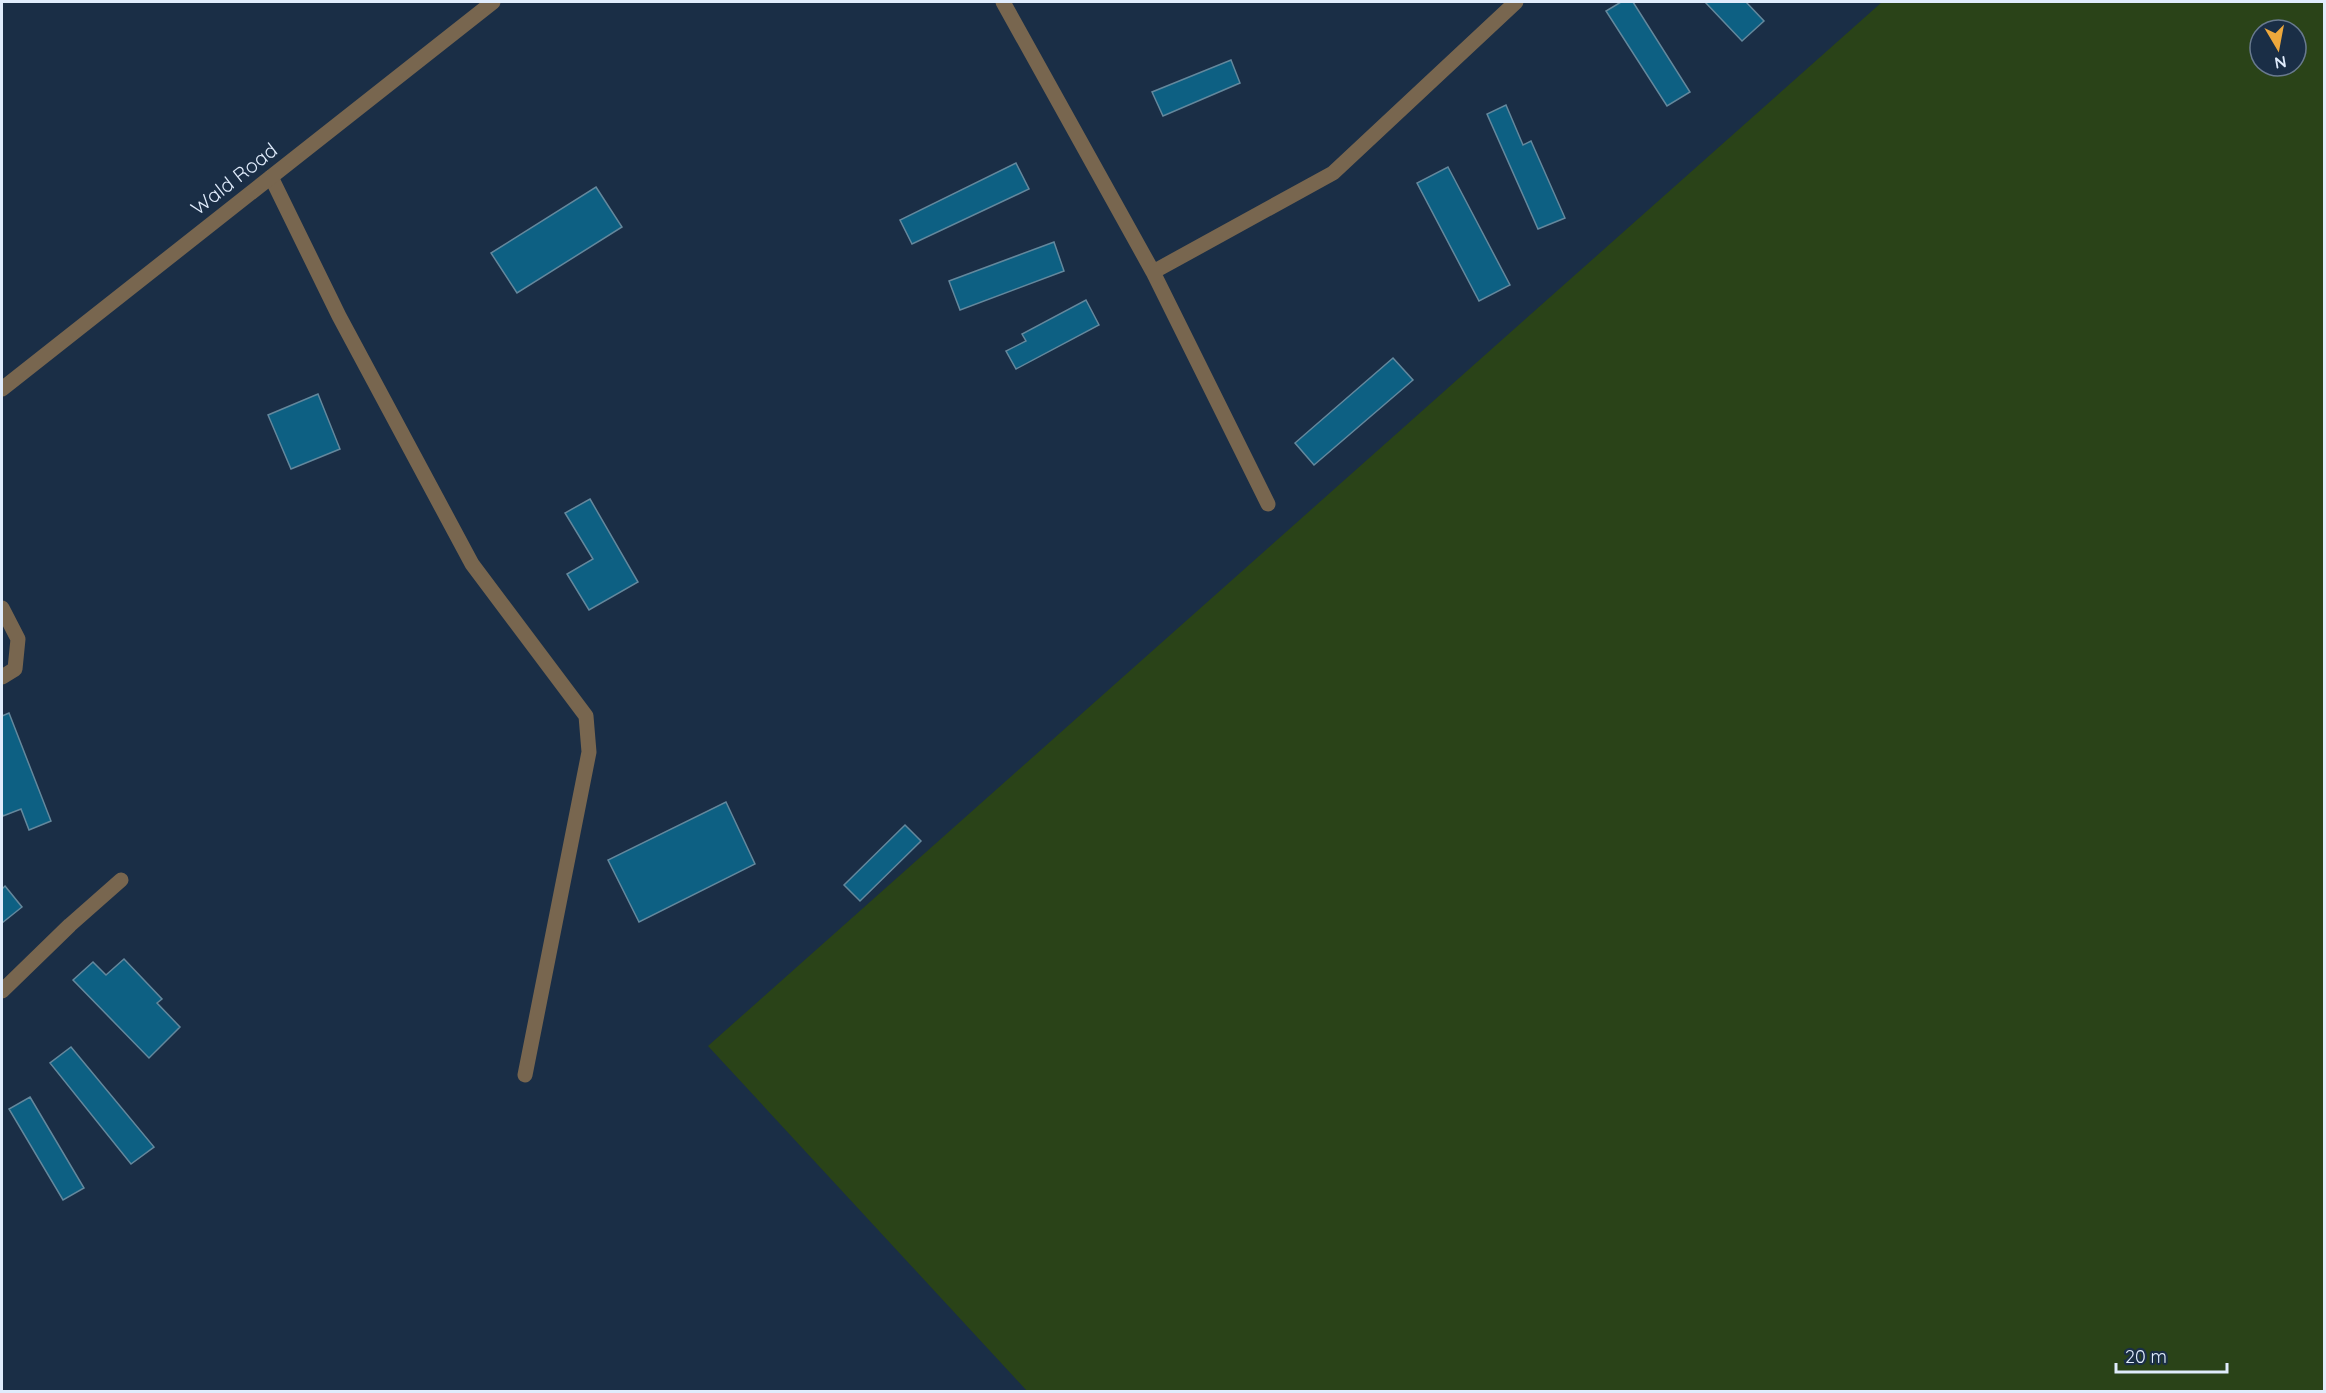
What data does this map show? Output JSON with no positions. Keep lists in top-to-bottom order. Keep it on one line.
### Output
{"streets":{"street":["Wald Road"]},"scale_bar":"20 m","north":"bottom"}
